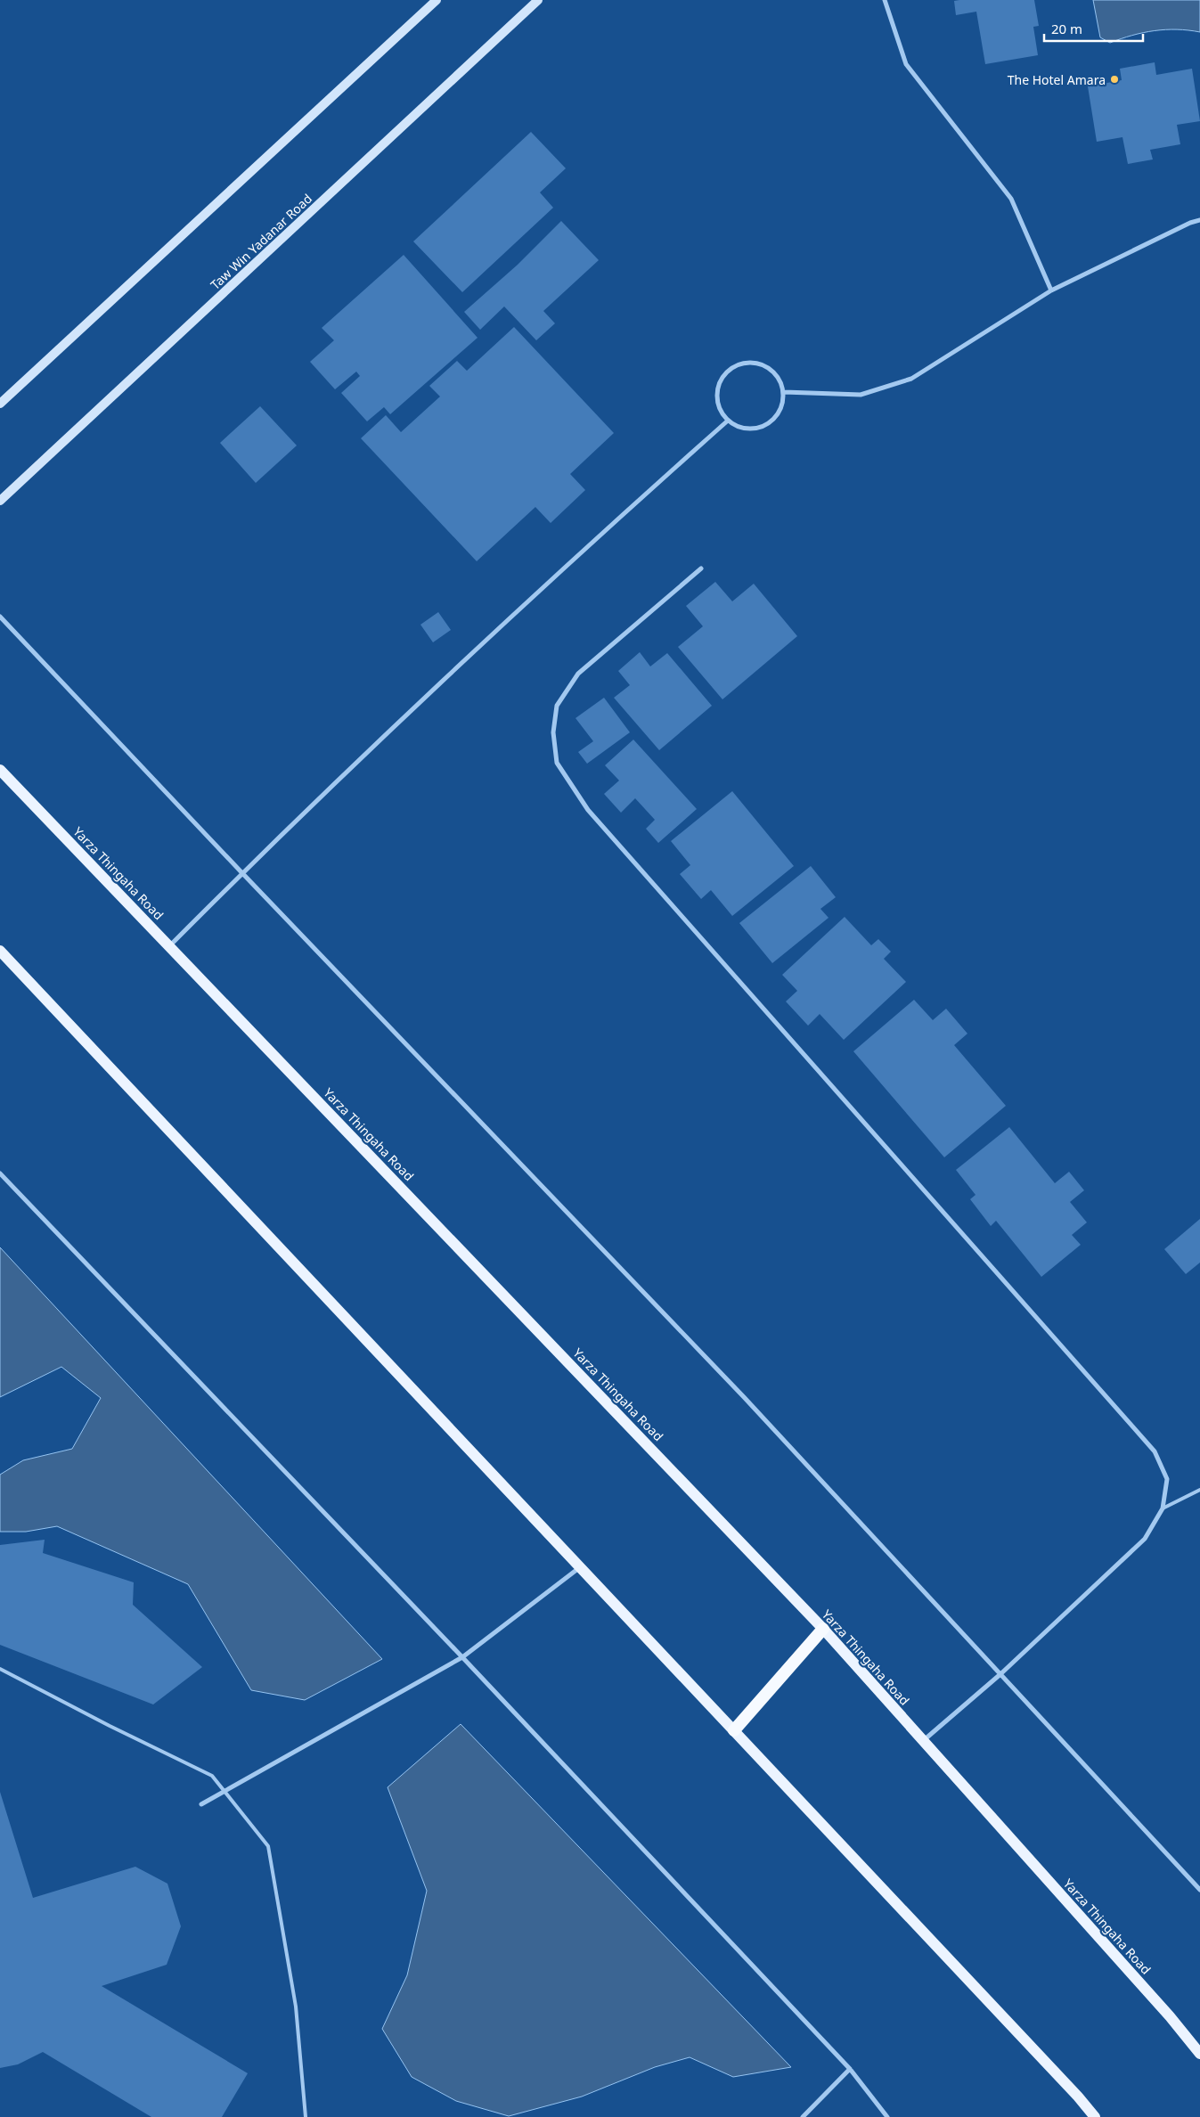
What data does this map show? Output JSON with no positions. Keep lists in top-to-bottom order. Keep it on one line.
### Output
{"streets":{"main road":["Taw Win Yadanar Road","Yarza Thingaha Road"]},"places":["The Hotel Amara"],"scale_bar":"20 m"}
